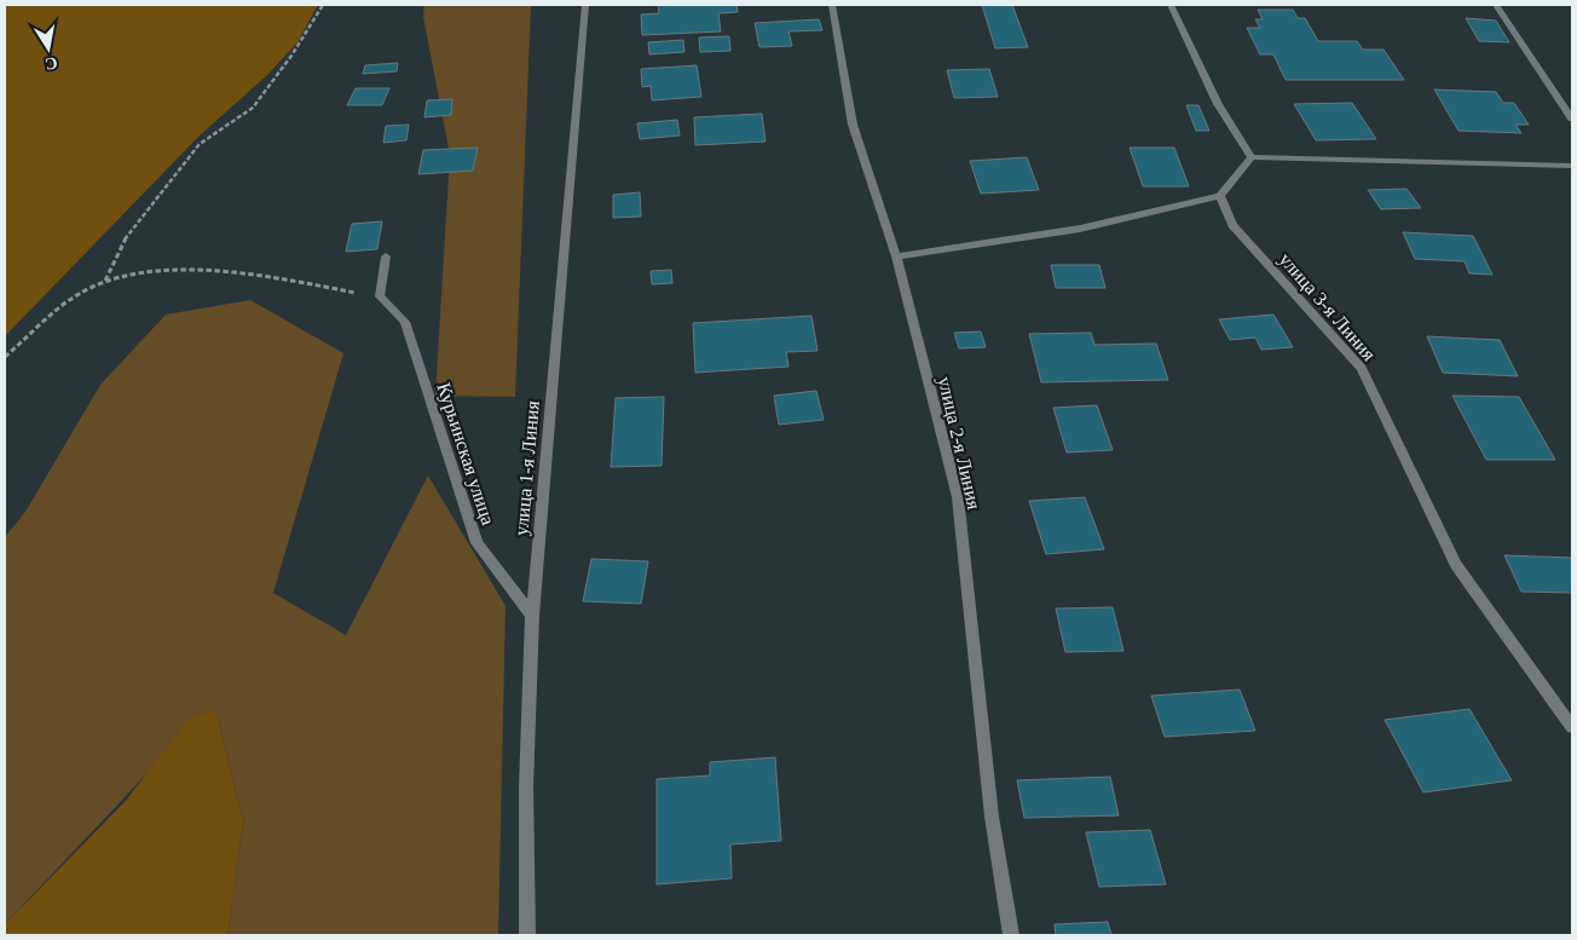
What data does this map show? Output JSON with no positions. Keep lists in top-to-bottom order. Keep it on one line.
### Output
{"streets":{"street":["улица 3-я Линия","улица 2-я Линия","Курьинская улица","улица 1-я Линия"]},"crossings":[["Курьинская улица","улица 1-я Линия"]],"north":"bottom"}
